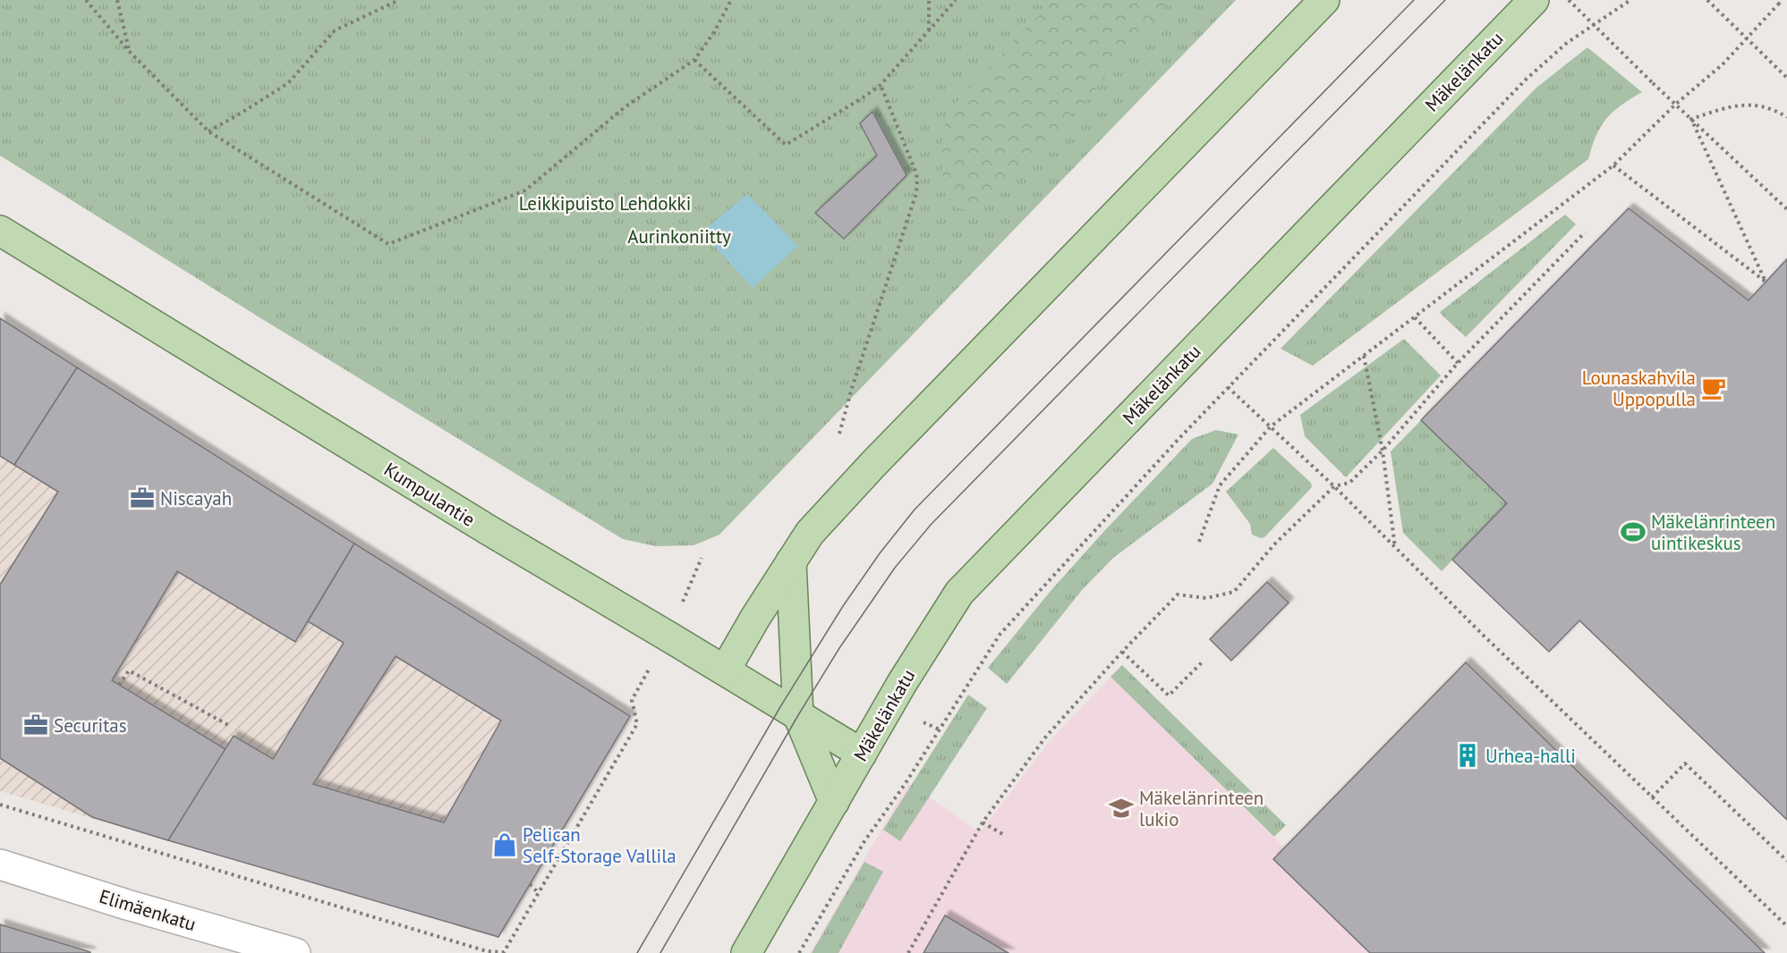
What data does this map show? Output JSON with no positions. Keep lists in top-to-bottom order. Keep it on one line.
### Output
{"streets":{"main road":["Mäkelänkatu","Kumpulantie"],"street":["Elimäenkatu"]},"crossings":[["Mäkelänkatu","Kumpulantie"]],"parks":["Leikkipuisto Lehdokki","Aurinkoniitty"],"places":{"cafe":["Lounaskahvila Uppopulla"],"office":["Niscayah","Securitas"],"sports":["Mäkelänrinteen uintikeskus"],"building":["Urhea-halli"],"school or university":["Mäkelänrinteen lukio"],"shop":["Pelican Self-Storage Vallila"]}}
